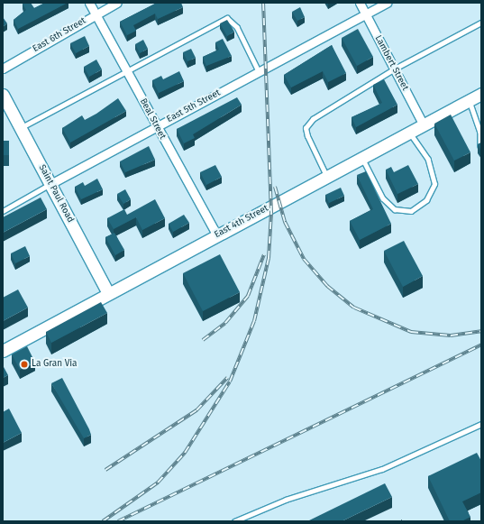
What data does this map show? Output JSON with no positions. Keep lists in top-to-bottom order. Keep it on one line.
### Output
{"streets":{"main road":["Saint Paul Road","East 4th Street"],"street":["East 6th Street","Lambert Street","East 5th Street","Beal Street"]},"crossings":[["East 6th Street","Beal Street"],["Lambert Street","East 5th Street"],["Lambert Street","East 4th Street"],["East 5th Street","Beal Street"],["East 5th Street","Saint Paul Road"],["Beal Street","East 4th Street"],["Saint Paul Road","East 4th Street"]],"places":["La Gran Via"]}
